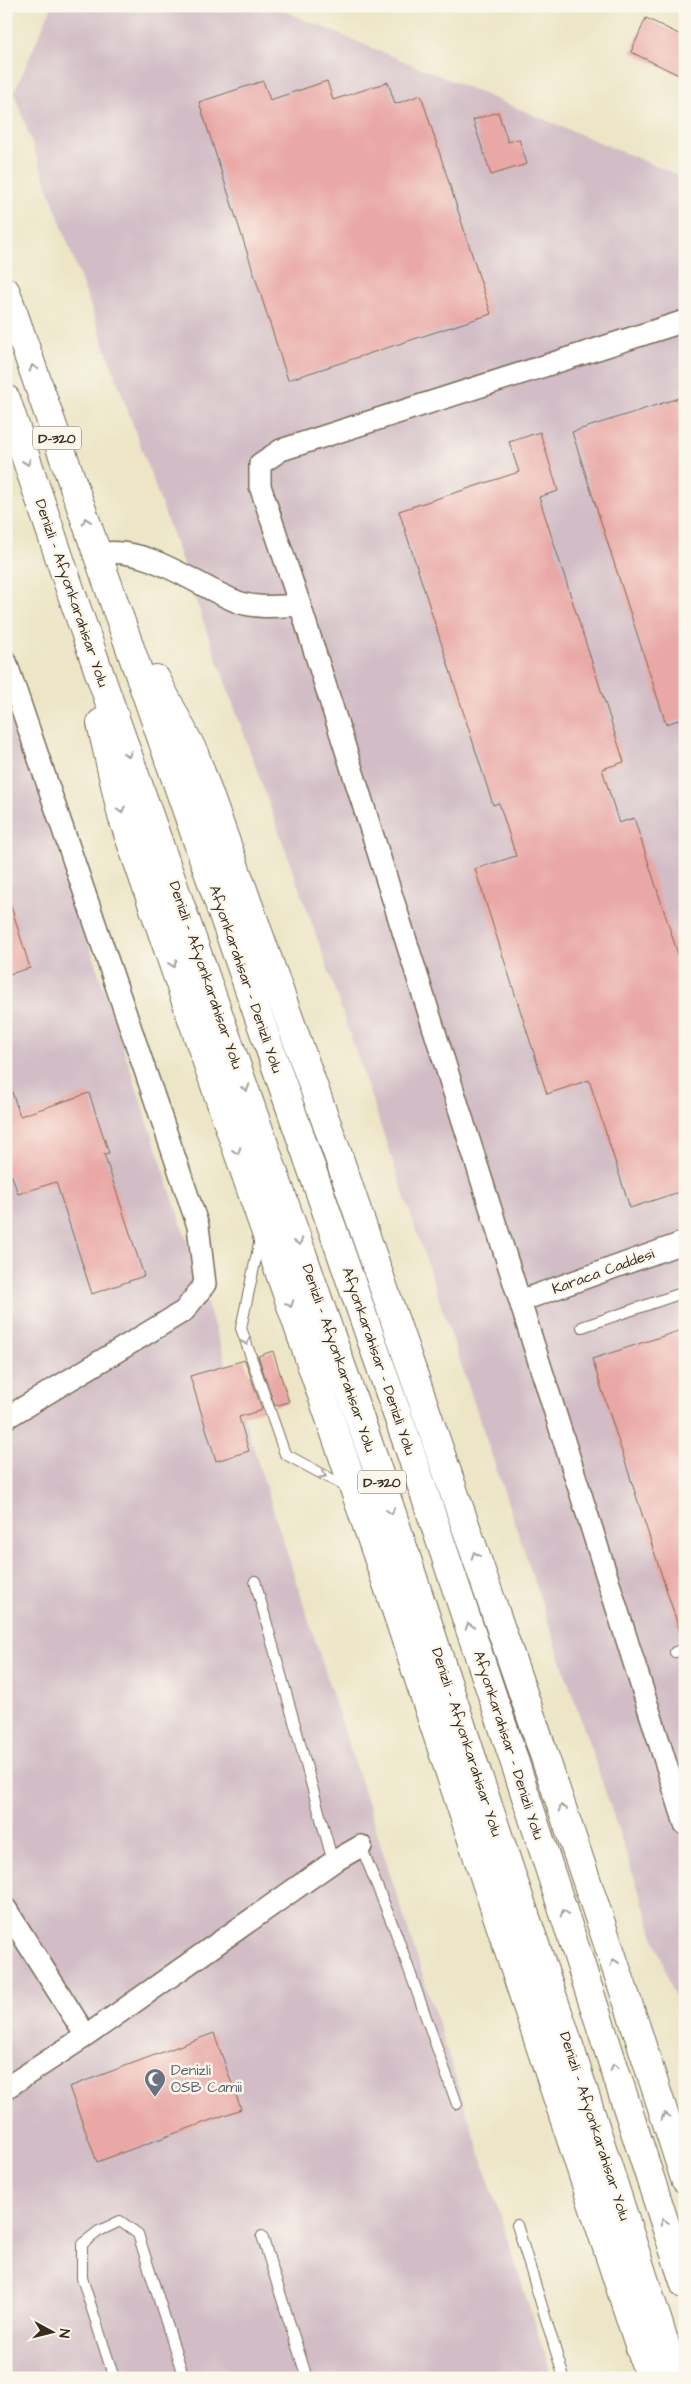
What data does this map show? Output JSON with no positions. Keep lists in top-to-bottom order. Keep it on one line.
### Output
{"streets":{"highway":["D-320","Denizli - Afyonkarahisar Yolu","Afyonkarahisar - Denizli Yolu"],"street":["Karaca Caddesi"]},"crossings":[["D-320","Afyonkarahisar - Denizli Yolu"]],"places":{"mosque":["Denizli OSB Camii"]},"north":"right"}
